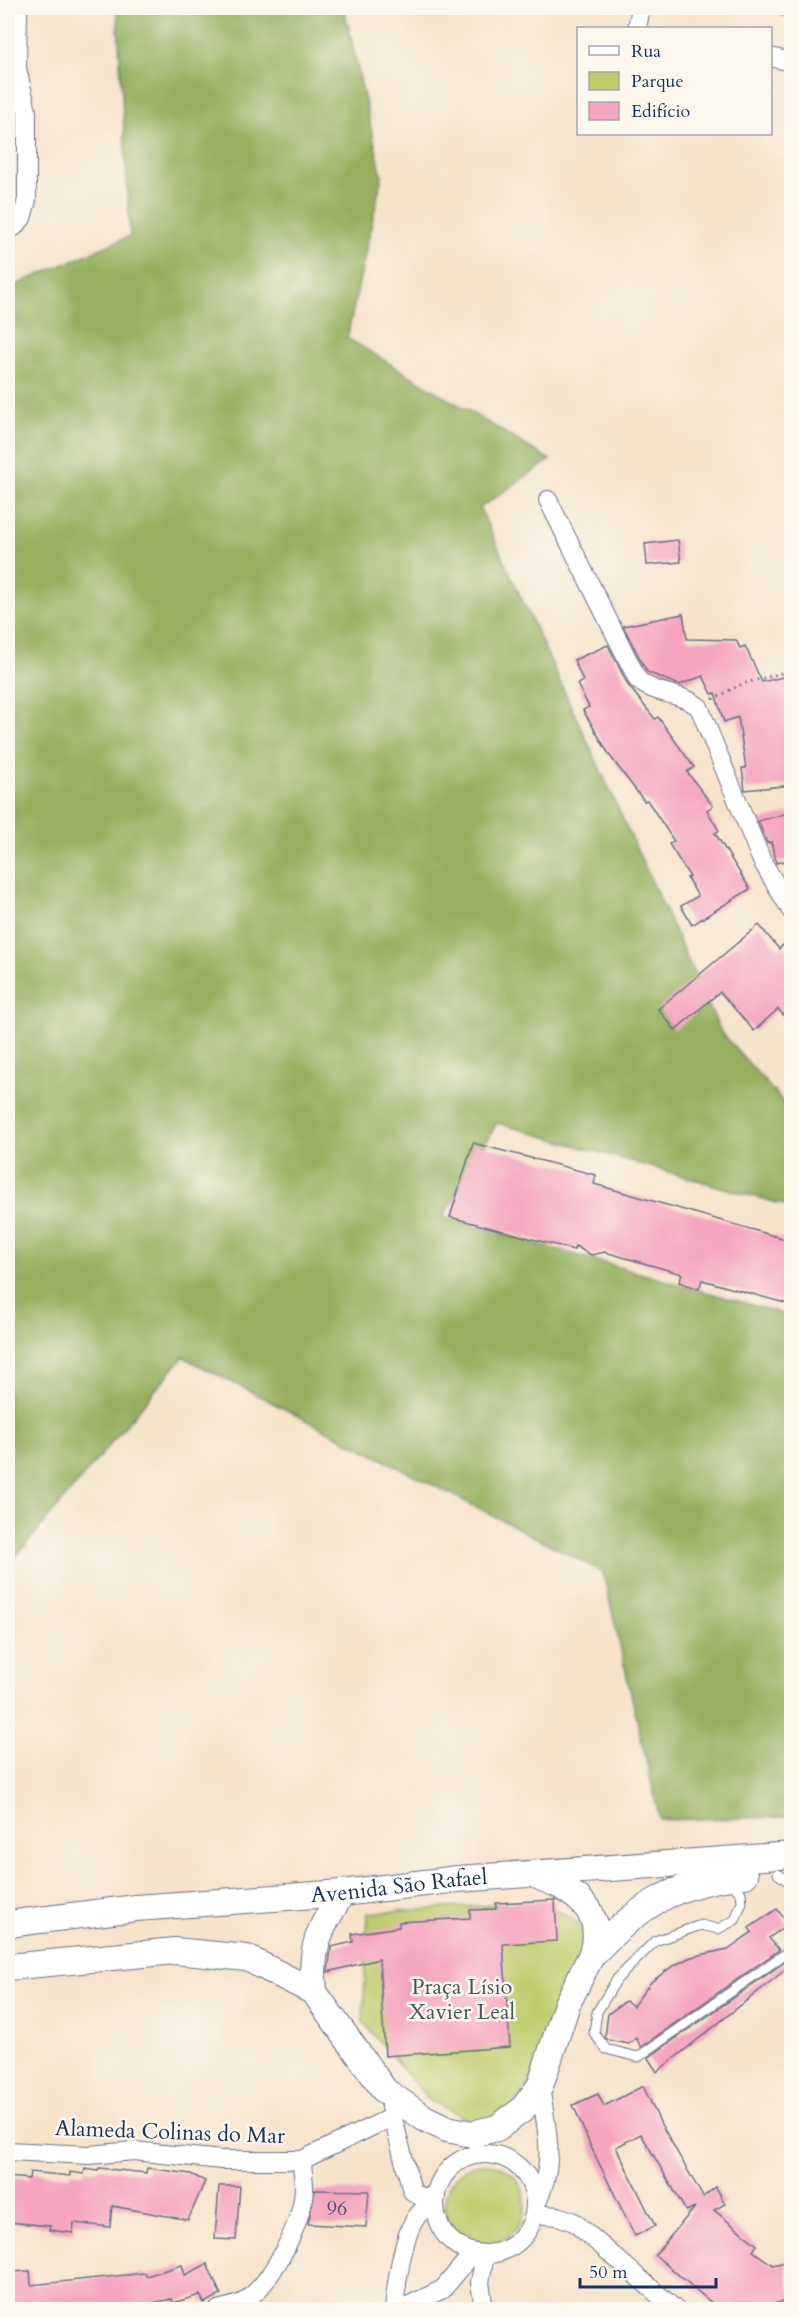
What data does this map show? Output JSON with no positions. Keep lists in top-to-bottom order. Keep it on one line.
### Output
{"streets":{"main road":["Avenida São Rafael"],"street":["Alameda Colinas do Mar"]},"parks":["Praça Lísio Xavier Leal"],"house_numbers":["96"],"legend":["Rua","Parque","Edifício"],"scale_bar":"50 m"}
